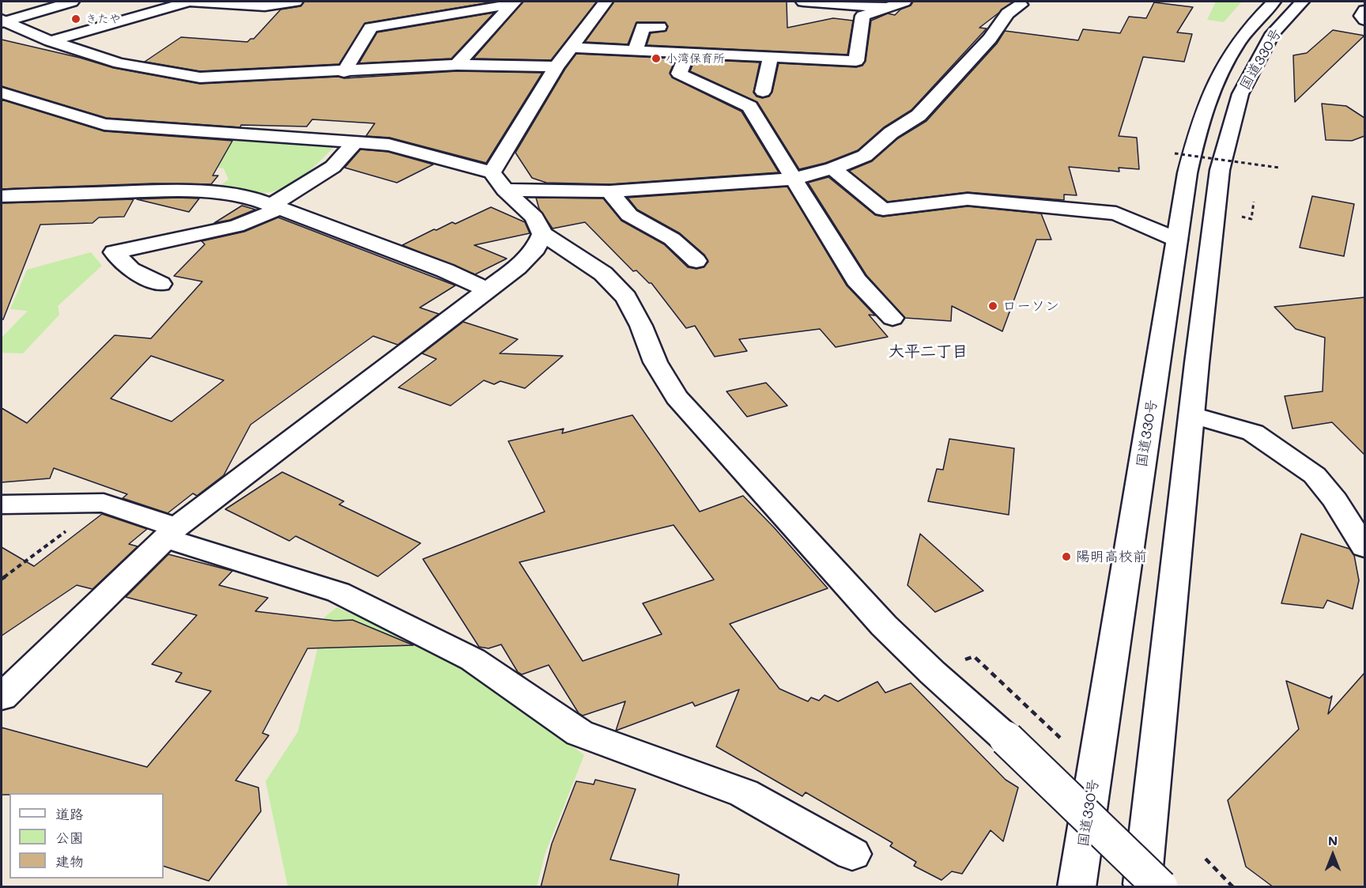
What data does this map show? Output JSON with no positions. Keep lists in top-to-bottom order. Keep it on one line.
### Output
{"streets":{"main road":["国道330号"]},"districts":["大平二丁目"],"places":["きたや","小湾保育所","ローソン","陽明高校前"],"legend":["道路","公園","建物"],"north":"top"}
